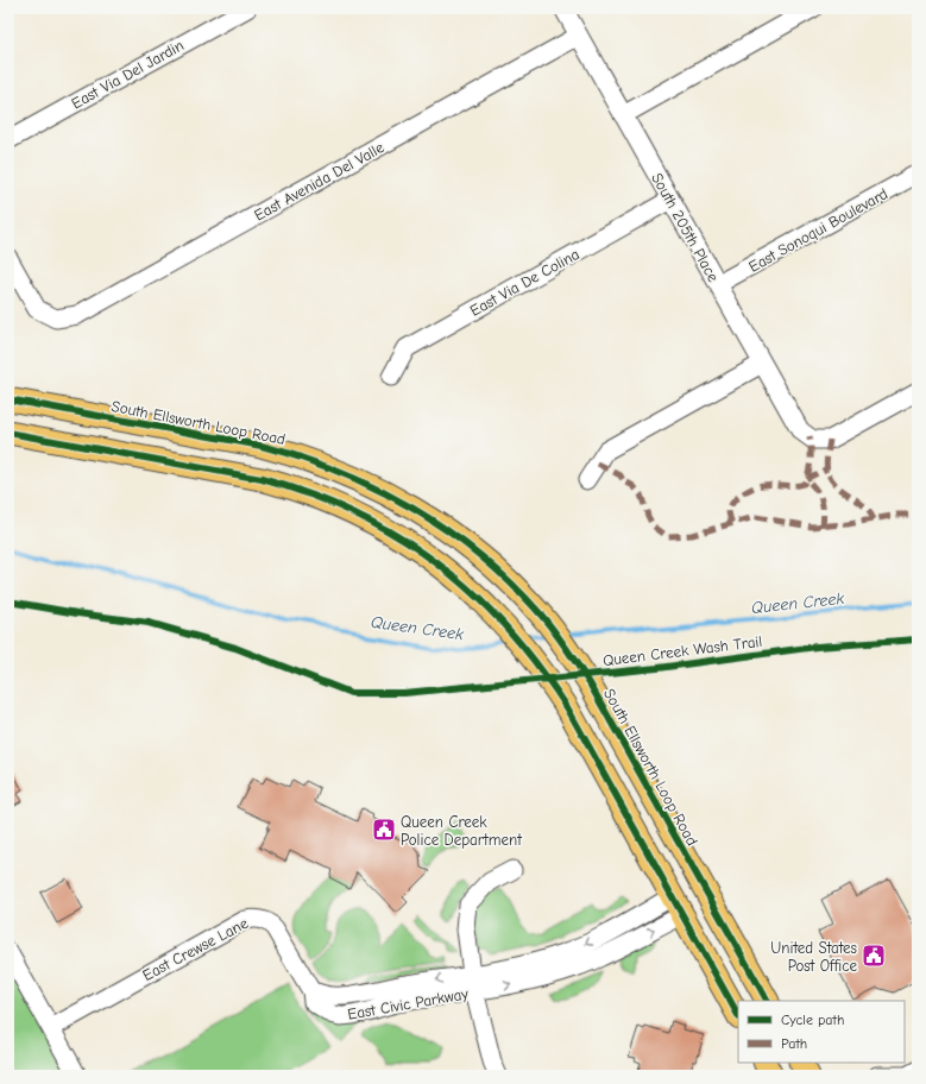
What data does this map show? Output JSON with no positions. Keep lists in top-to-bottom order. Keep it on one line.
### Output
{"streets":{"main road":["South Ellsworth Loop Road"],"street":["East Via Del Jardin","East Avenida Del Valle","South 205th Place","East Sonoqui Boulevard","East Via De Colina","East Crewse Lane","East Civic Parkway"],"cycle path":["Queen Creek Wash Trail"]},"crossings":[["East Avenida Del Valle","South 205th Place"],["South 205th Place","East Sonoqui Boulevard"],["South 205th Place","East Via De Colina"],["East Crewse Lane","East Civic Parkway"]],"water":["Queen Creek"],"places":{"public building":["Queen Creek Police Department","United States Post Office"]},"legend":["Cycle path","Path"]}
